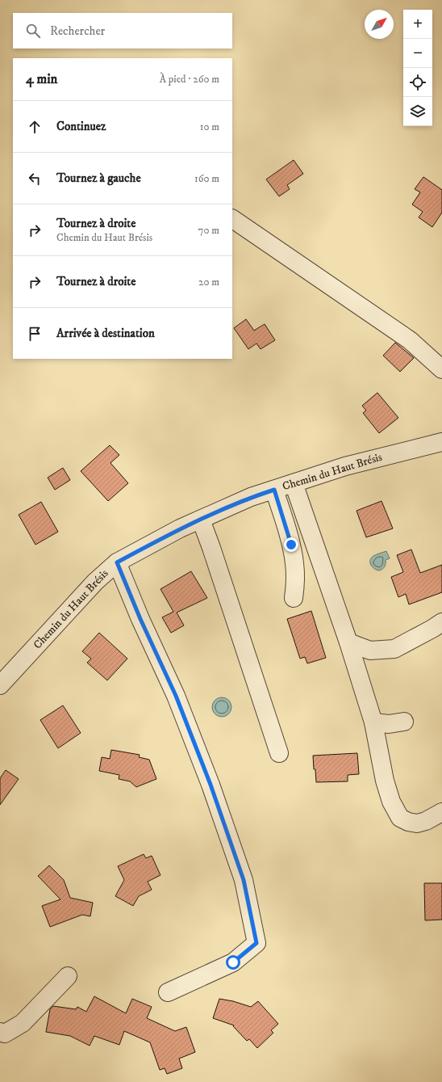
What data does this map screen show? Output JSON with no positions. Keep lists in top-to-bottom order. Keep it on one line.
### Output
{"streets":{"street":["Chemin du Haut Brésis"]},"north":"top right","page":{"map_buttons":["+","−"],"search":"Rechercher","heading":["4 min","À pied · 260 m"],"list":[["Continuez","10 m"],["Tournez à gauche","160 m"],["Tournez à droite","Chemin du Haut Brésis","70 m"],["Tournez à droite","20 m"],"Arrivée à destination"]}}
